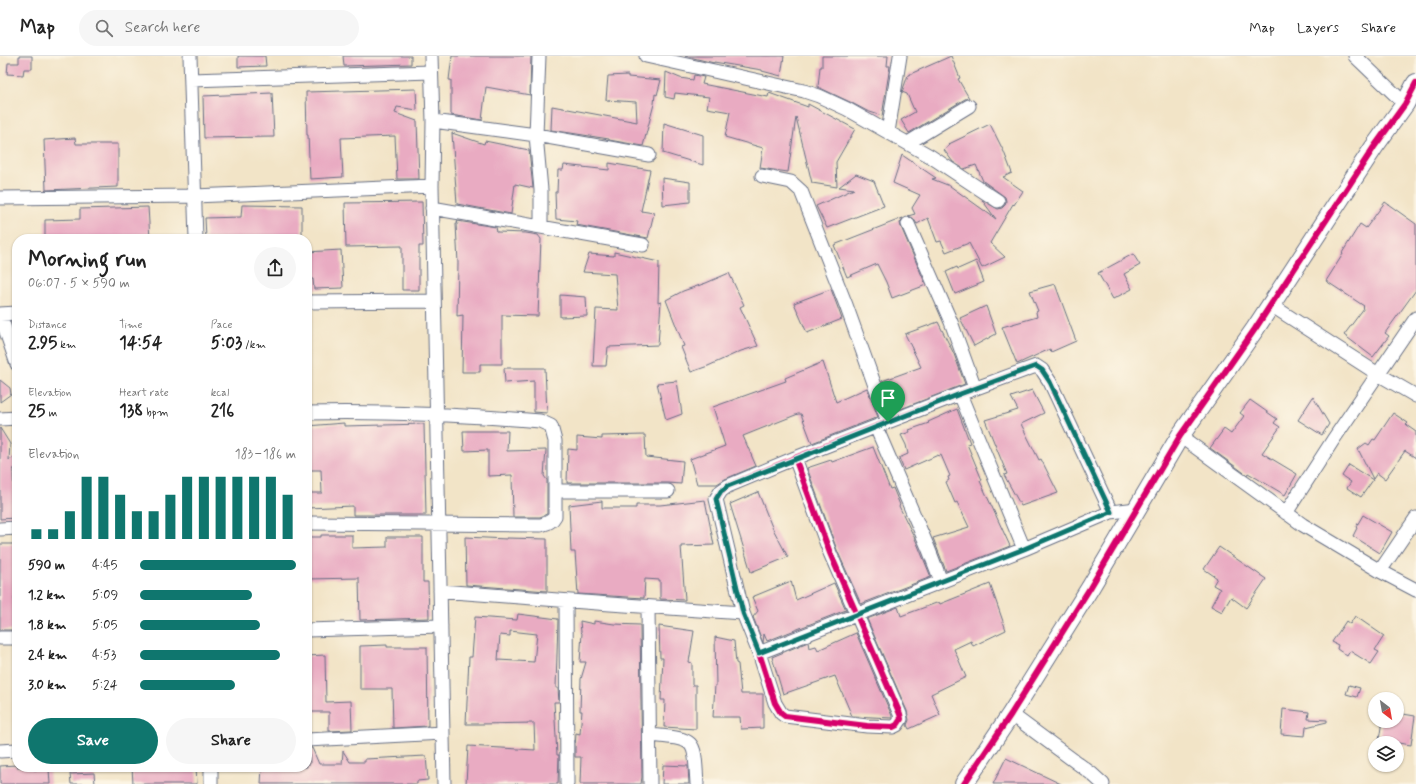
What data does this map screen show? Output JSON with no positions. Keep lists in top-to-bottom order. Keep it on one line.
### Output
{"north":"bottom right","page":{"header":"Map","search":"Search here","nav":["Map","Layers","Share"],"heading":["Morning run","06:07 · 5 × 590 m"],"stats":[["Distance","2.95 km"],["Time","14:54"],["Pace","5:03 /km"],["Elevation","25 m"],["Heart rate","138 bpm"],["kcal","216"]],"chart":["Elevation","183–186 m"],"list":[{"name":"590 m","note":"4:45"},{"name":"1.2 km","note":"5:09"},{"name":"1.8 km","note":"5:05"},{"name":"2.4 km","note":"4:53"},{"name":"3.0 km","note":"5:24"}],"buttons":["Save","Share"]}}
